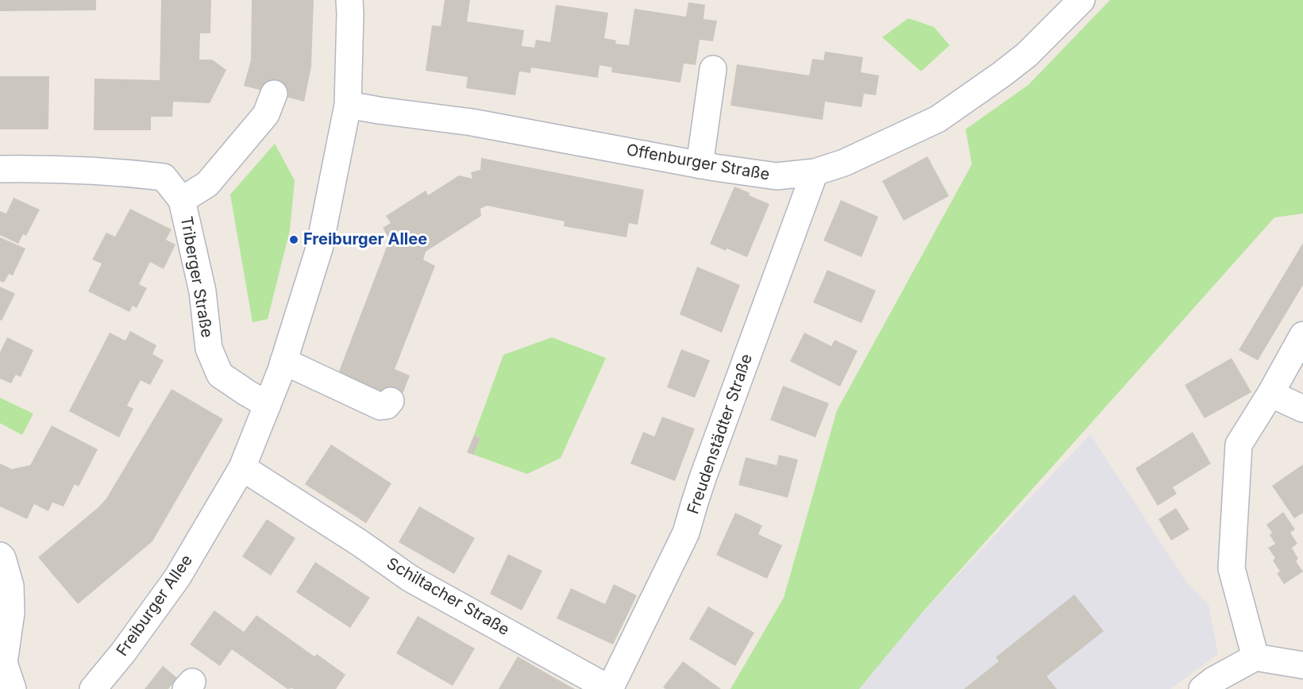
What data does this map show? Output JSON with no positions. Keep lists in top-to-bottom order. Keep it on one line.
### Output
{"streets":{"street":["Offenburger Straße","Triberger Straße","Freudenstädter Straße","Schiltacher Straße","Freiburger Allee"]},"crossings":[["Offenburger Straße","Freudenstädter Straße"],["Offenburger Straße","Freiburger Allee"],["Triberger Straße","Freiburger Allee"],["Freudenstädter Straße","Schiltacher Straße"],["Schiltacher Straße","Freiburger Allee"]],"places":["Freiburger Allee"]}
